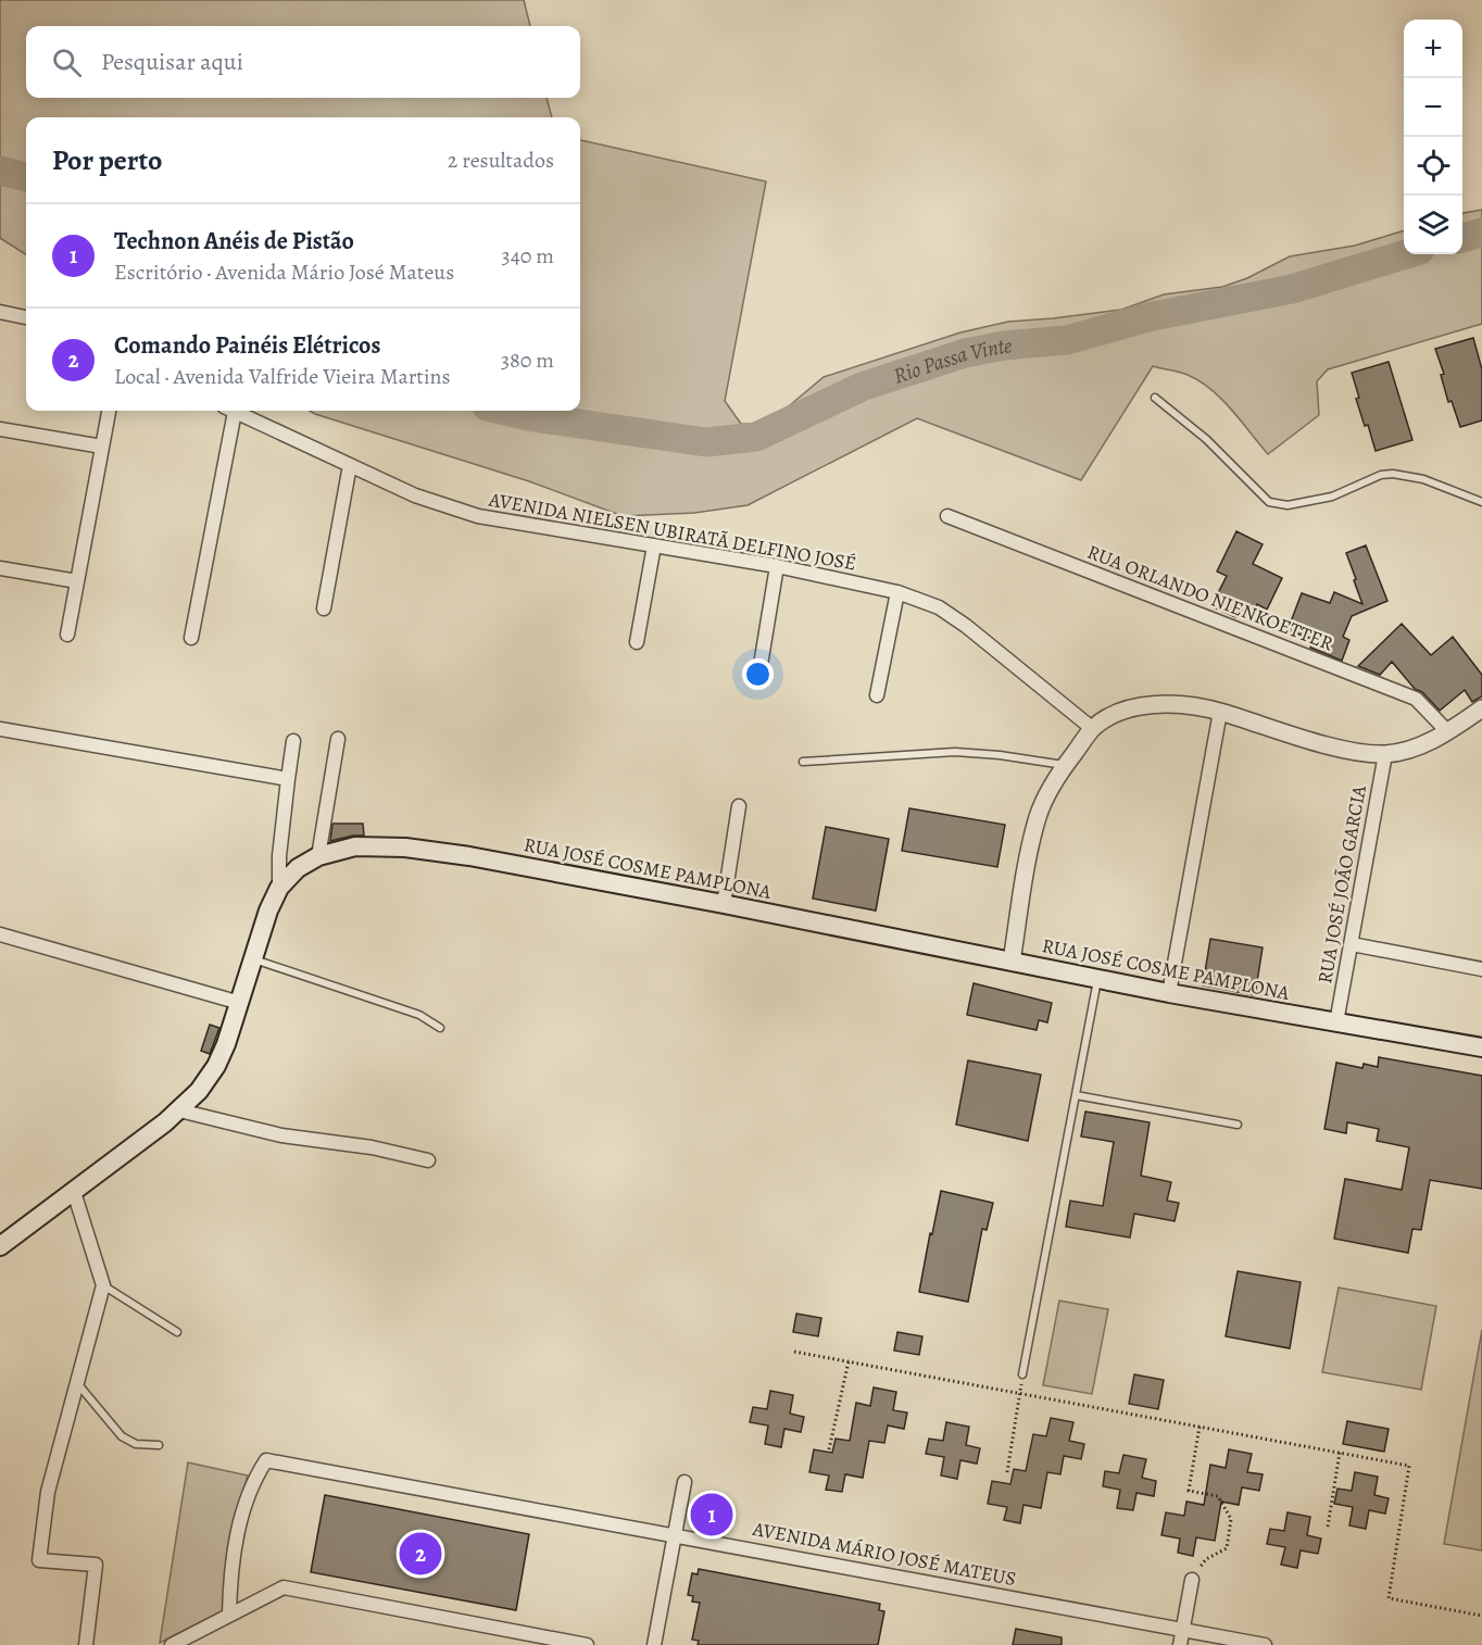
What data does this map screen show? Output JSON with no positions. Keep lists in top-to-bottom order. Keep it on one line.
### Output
{"streets":{"main road":["RUA JOSÉ COSME PAMPLONA"],"street":["AVENIDA NIELSEN UBIRATÃ DELFINO JOSÉ","RUA ORLANDO NIENKOETTER","RUA JOSÉ JOÃO GARCIA","AVENIDA MÁRIO JOSÉ MATEUS"]},"crossings":[["RUA JOSÉ COSME PAMPLONA","RUA JOSÉ JOÃO GARCIA"]],"water":["Rio Passa Vinte"],"page":{"map_buttons":["+","−"],"search":"Pesquisar aqui","heading":["Por perto","2 resultados"],"list":[{"mark":"1","name":"Technon Anéis de Pistão","note":"Escritório · Avenida Mário José Mateus","value":"340 m"},{"mark":"2","name":"Comando Painéis Elétricos","note":"Local · Avenida Valfride Vieira Martins","value":"380 m"}],"pins":["1","2"]}}
